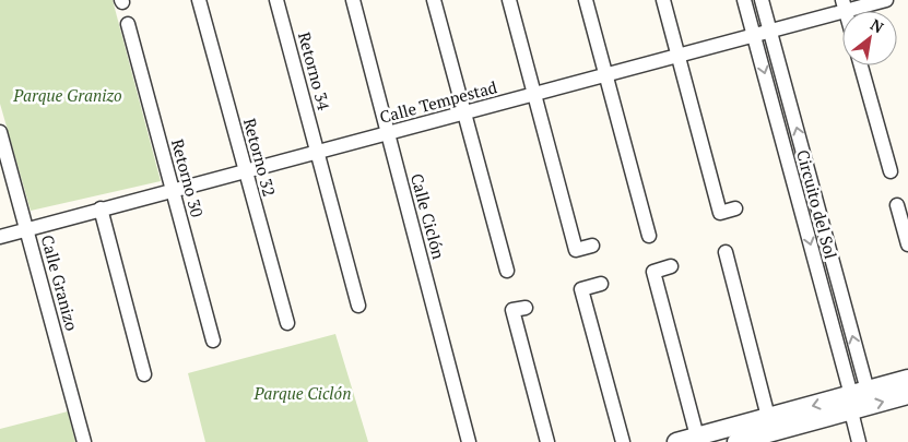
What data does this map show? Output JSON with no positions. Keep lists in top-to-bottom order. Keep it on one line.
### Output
{"streets":{"street":["Retorno 34","Calle Tempestad","Retorno 32","Retorno 30","Circuito del Sol","Calle Ciclón","Calle Granizo"]},"crossings":[["Retorno 34","Calle Tempestad"],["Calle Tempestad","Retorno 32"],["Calle Tempestad","Retorno 30"],["Calle Tempestad","Circuito del Sol"],["Calle Tempestad","Calle Ciclón"],["Calle Tempestad","Calle Granizo"]],"parks":["Parque Granizo","Parque Ciclón"],"north":"top right"}
